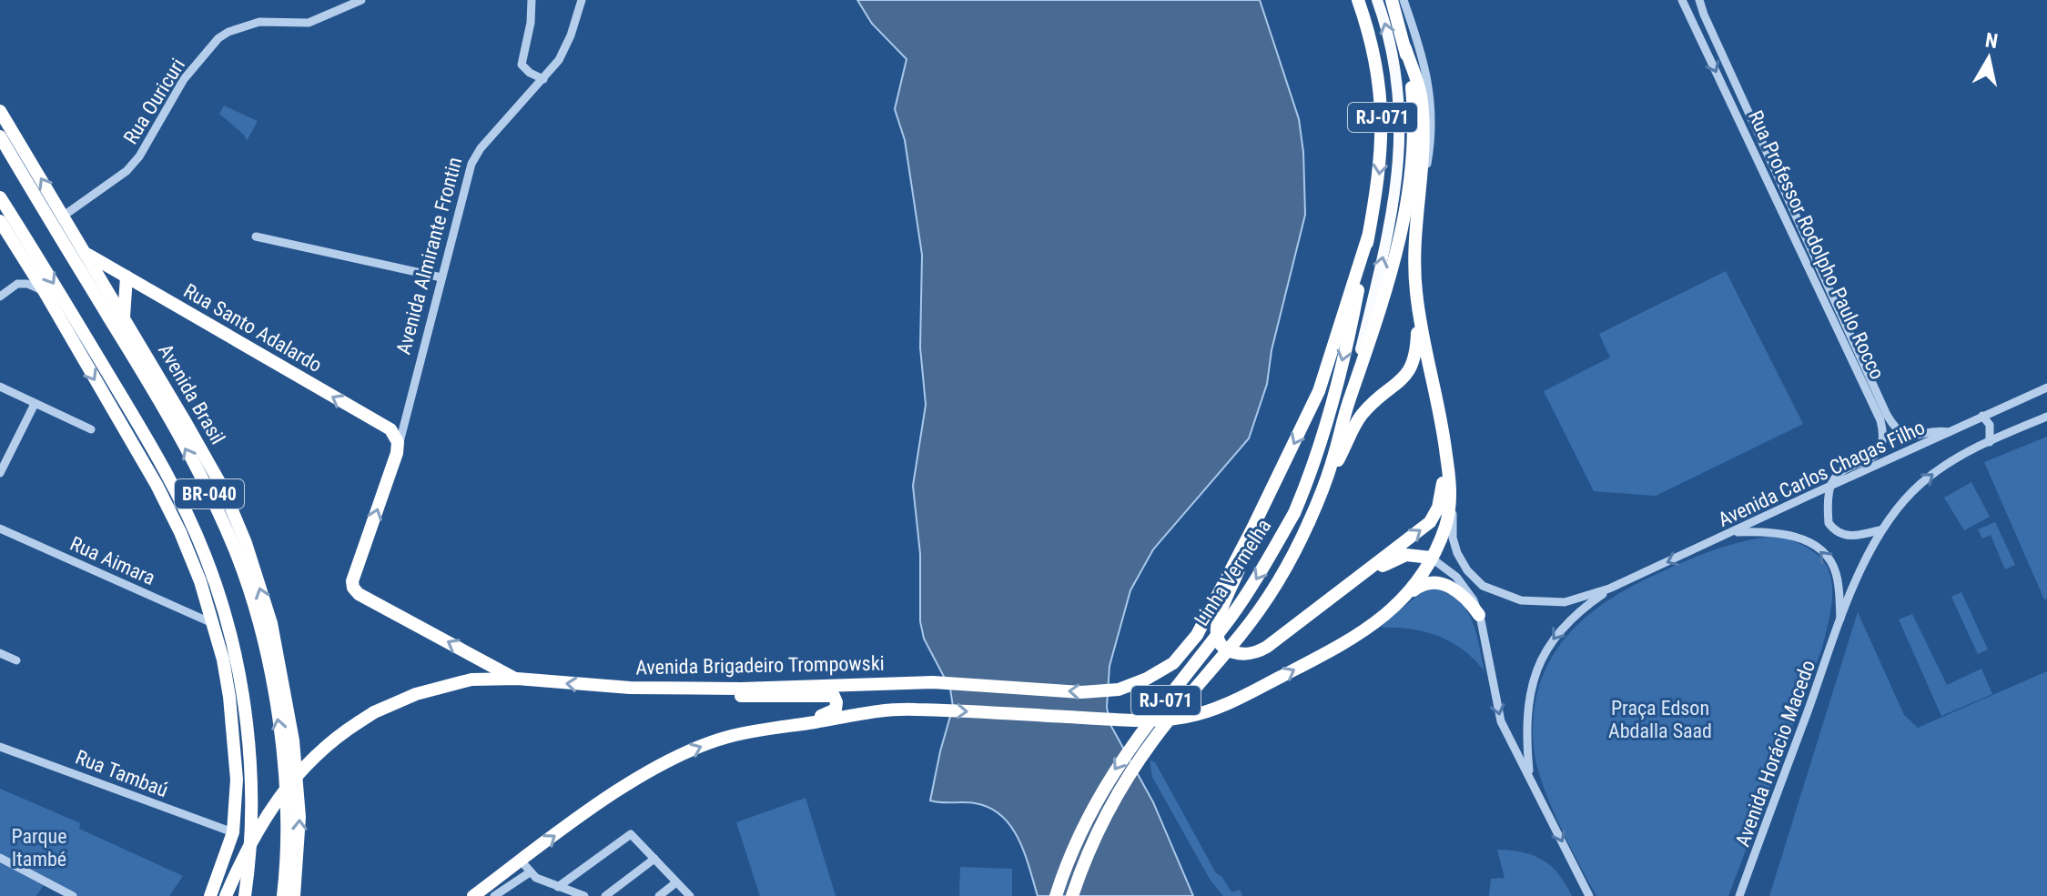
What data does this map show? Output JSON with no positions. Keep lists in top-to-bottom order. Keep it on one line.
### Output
{"streets":{"highway":["RJ-071","Avenida Almirante Frontin","Rua Santo Adalardo","Avenida Brasil","BR-040","Linha Vermelha","Avenida Brigadeiro Trompowski"],"street":["Rua Ouricuri","Rua Professor Rodolpho Paulo Rocco","Avenida Carlos Chagas Filho","Rua Aimara","Avenida Horácio Macedo","Rua Tambaú"]},"crossings":[["Rua Ouricuri","Avenida Brasil"],["Rua Professor Rodolpho Paulo Rocco","Avenida Carlos Chagas Filho"],["Avenida Almirante Frontin","Rua Santo Adalardo"],["Avenida Almirante Frontin","Avenida Brigadeiro Trompowski"],["Rua Santo Adalardo","Avenida Brasil"],["Linha Vermelha","Avenida Brigadeiro Trompowski"]],"one_way":["Rua Santo Adalardo"],"parks":["Praça Edson Abdalla Saad","Parque Itambé"],"north":"top"}
